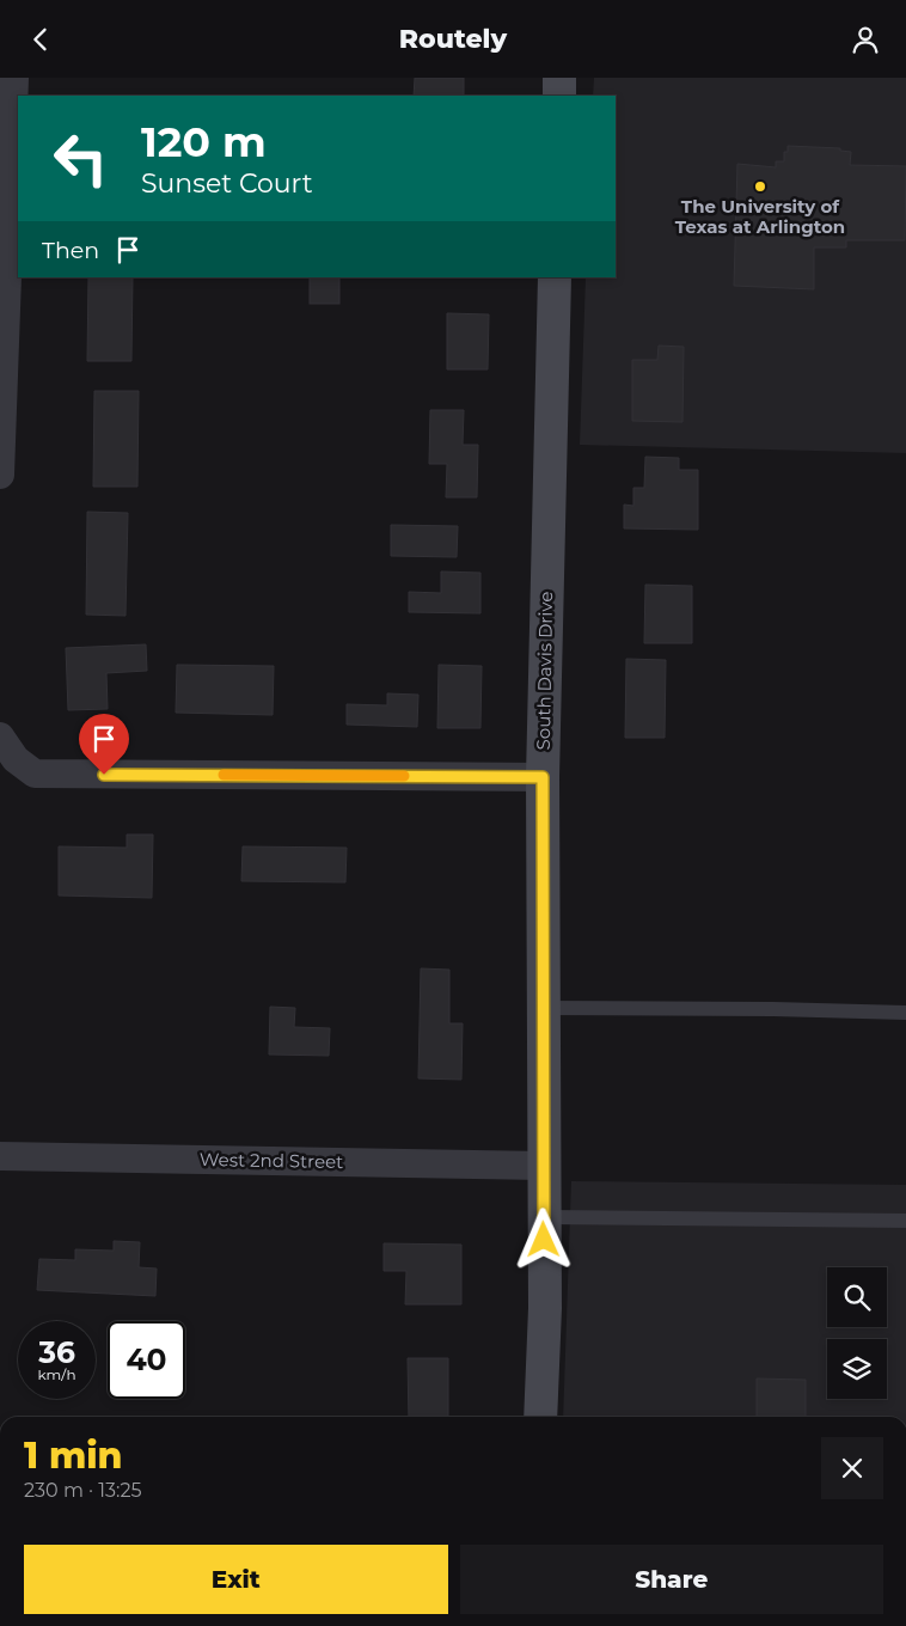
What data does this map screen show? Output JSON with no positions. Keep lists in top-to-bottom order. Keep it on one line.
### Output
{"streets":{"street":["South Davis Drive","West 2nd Street"]},"crossings":[["South Davis Drive","West 2nd Street"]],"places":["The University of Texas at Arlington"],"page":{"header":"Routely","turn":["120 m","Sunset Court"],"then":"Then","speed":"36 km/h","limit":"40","heading":["1 min","230 m · 13:25"],"buttons":["Exit","Share"]}}
